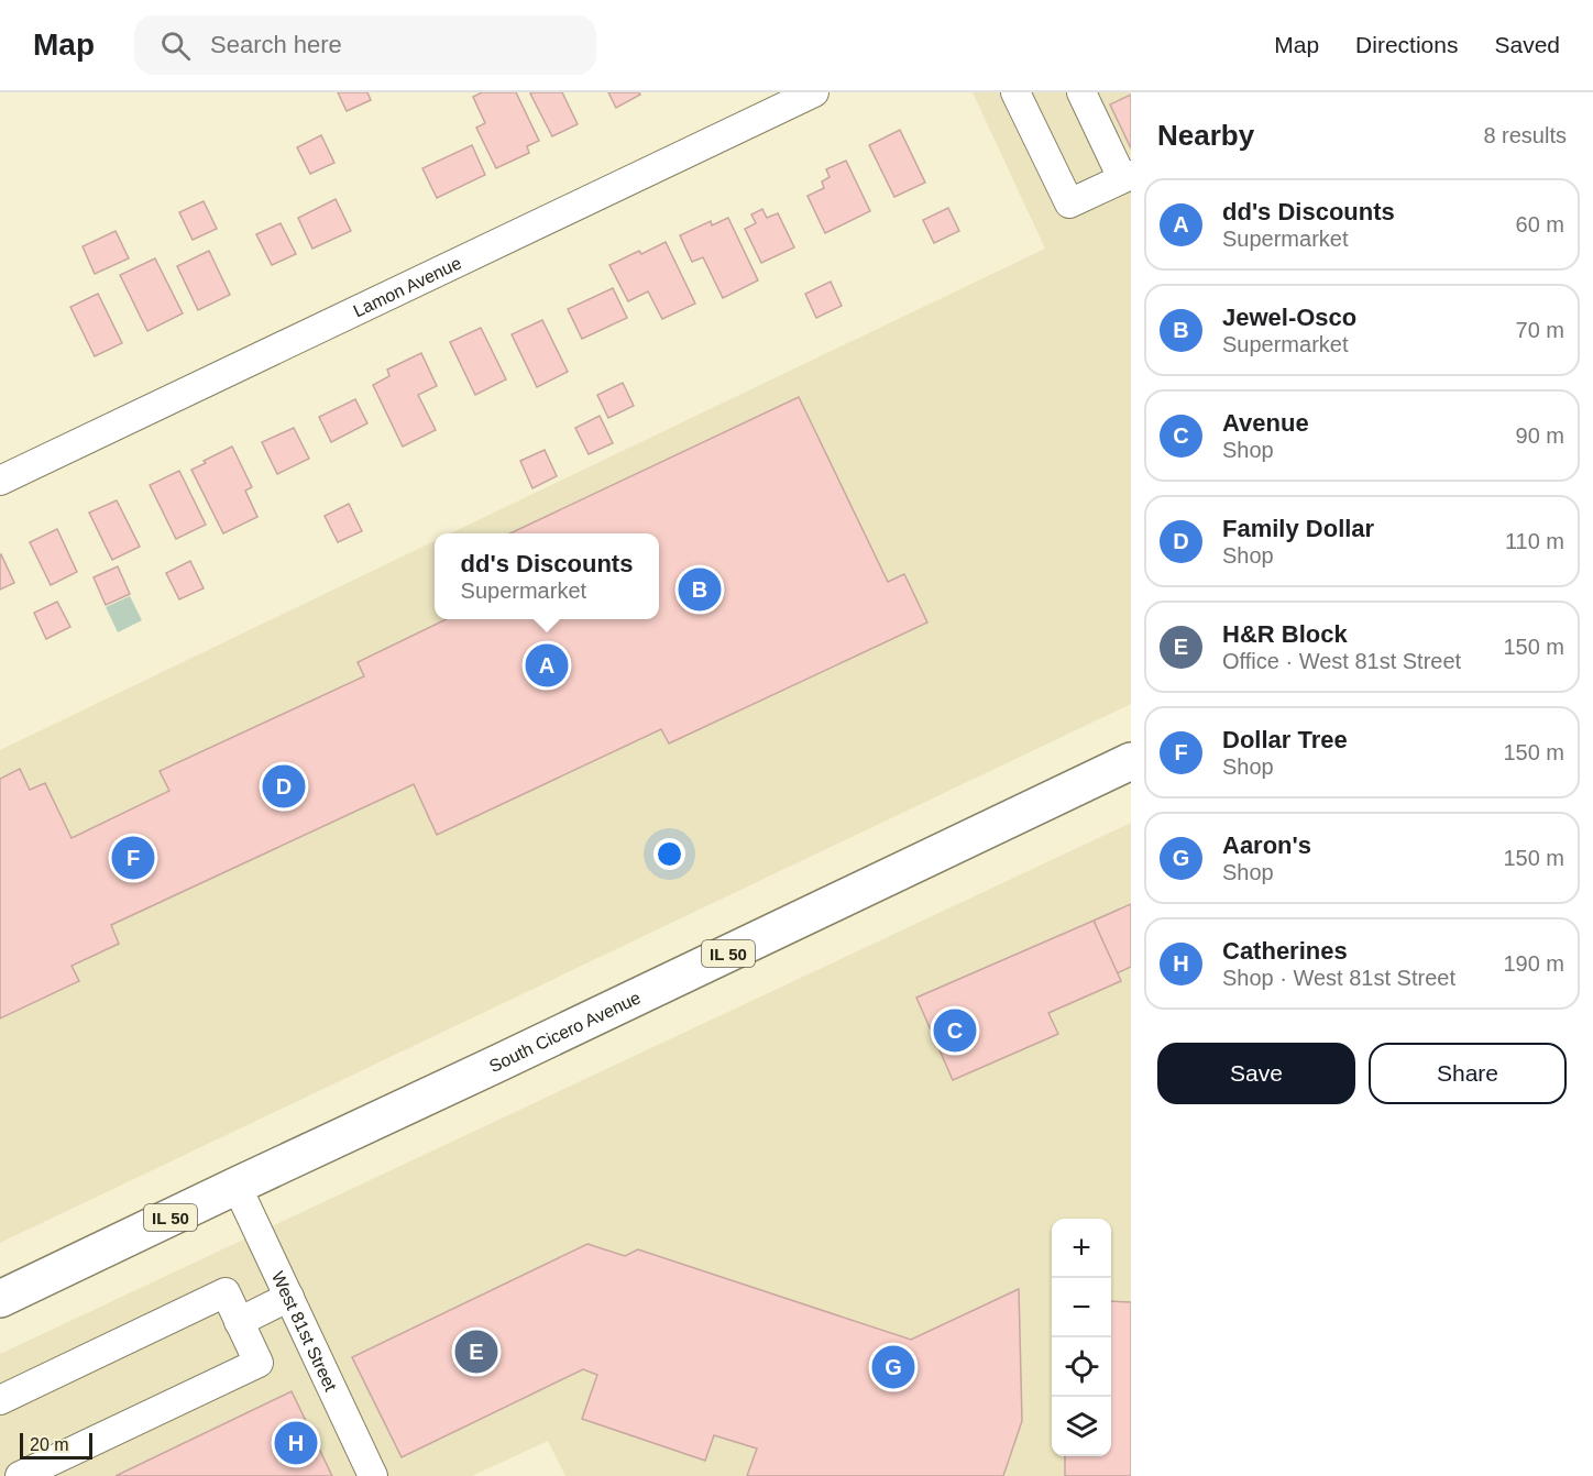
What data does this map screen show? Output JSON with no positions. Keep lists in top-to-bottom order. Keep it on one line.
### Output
{"streets":{"main road":["IL 50","South Cicero Avenue"],"street":["Lamon Avenue","West 81st Street"]},"crossings":[["South Cicero Avenue","West 81st Street"]],"scale_bar":"20 m","page":{"header":"Map","search":"Search here","nav":["Map","Directions","Saved"],"heading":["Nearby","8 results"],"list":[{"mark":"A","name":"dd's Discounts","note":"Supermarket","value":"60 m"},{"mark":"B","name":"Jewel-Osco","note":"Supermarket","value":"70 m"},{"mark":"C","name":"Avenue","note":"Shop","value":"90 m"},{"mark":"D","name":"Family Dollar","note":"Shop","value":"110 m"},{"mark":"E","name":"H&R Block","note":"Office · West 81st Street","value":"150 m"},{"mark":"F","name":"Dollar Tree","note":"Shop","value":"150 m"},{"mark":"G","name":"Aaron's","note":"Shop","value":"150 m"},{"mark":"H","name":"Catherines","note":"Shop · West 81st Street","value":"190 m"}],"popup":["dd's Discounts","Supermarket"],"pins":["B","A","D","F","C","E","G","H"],"buttons":["Save","Share"],"map_buttons":["+","−"],"scale":"20 m"}}
